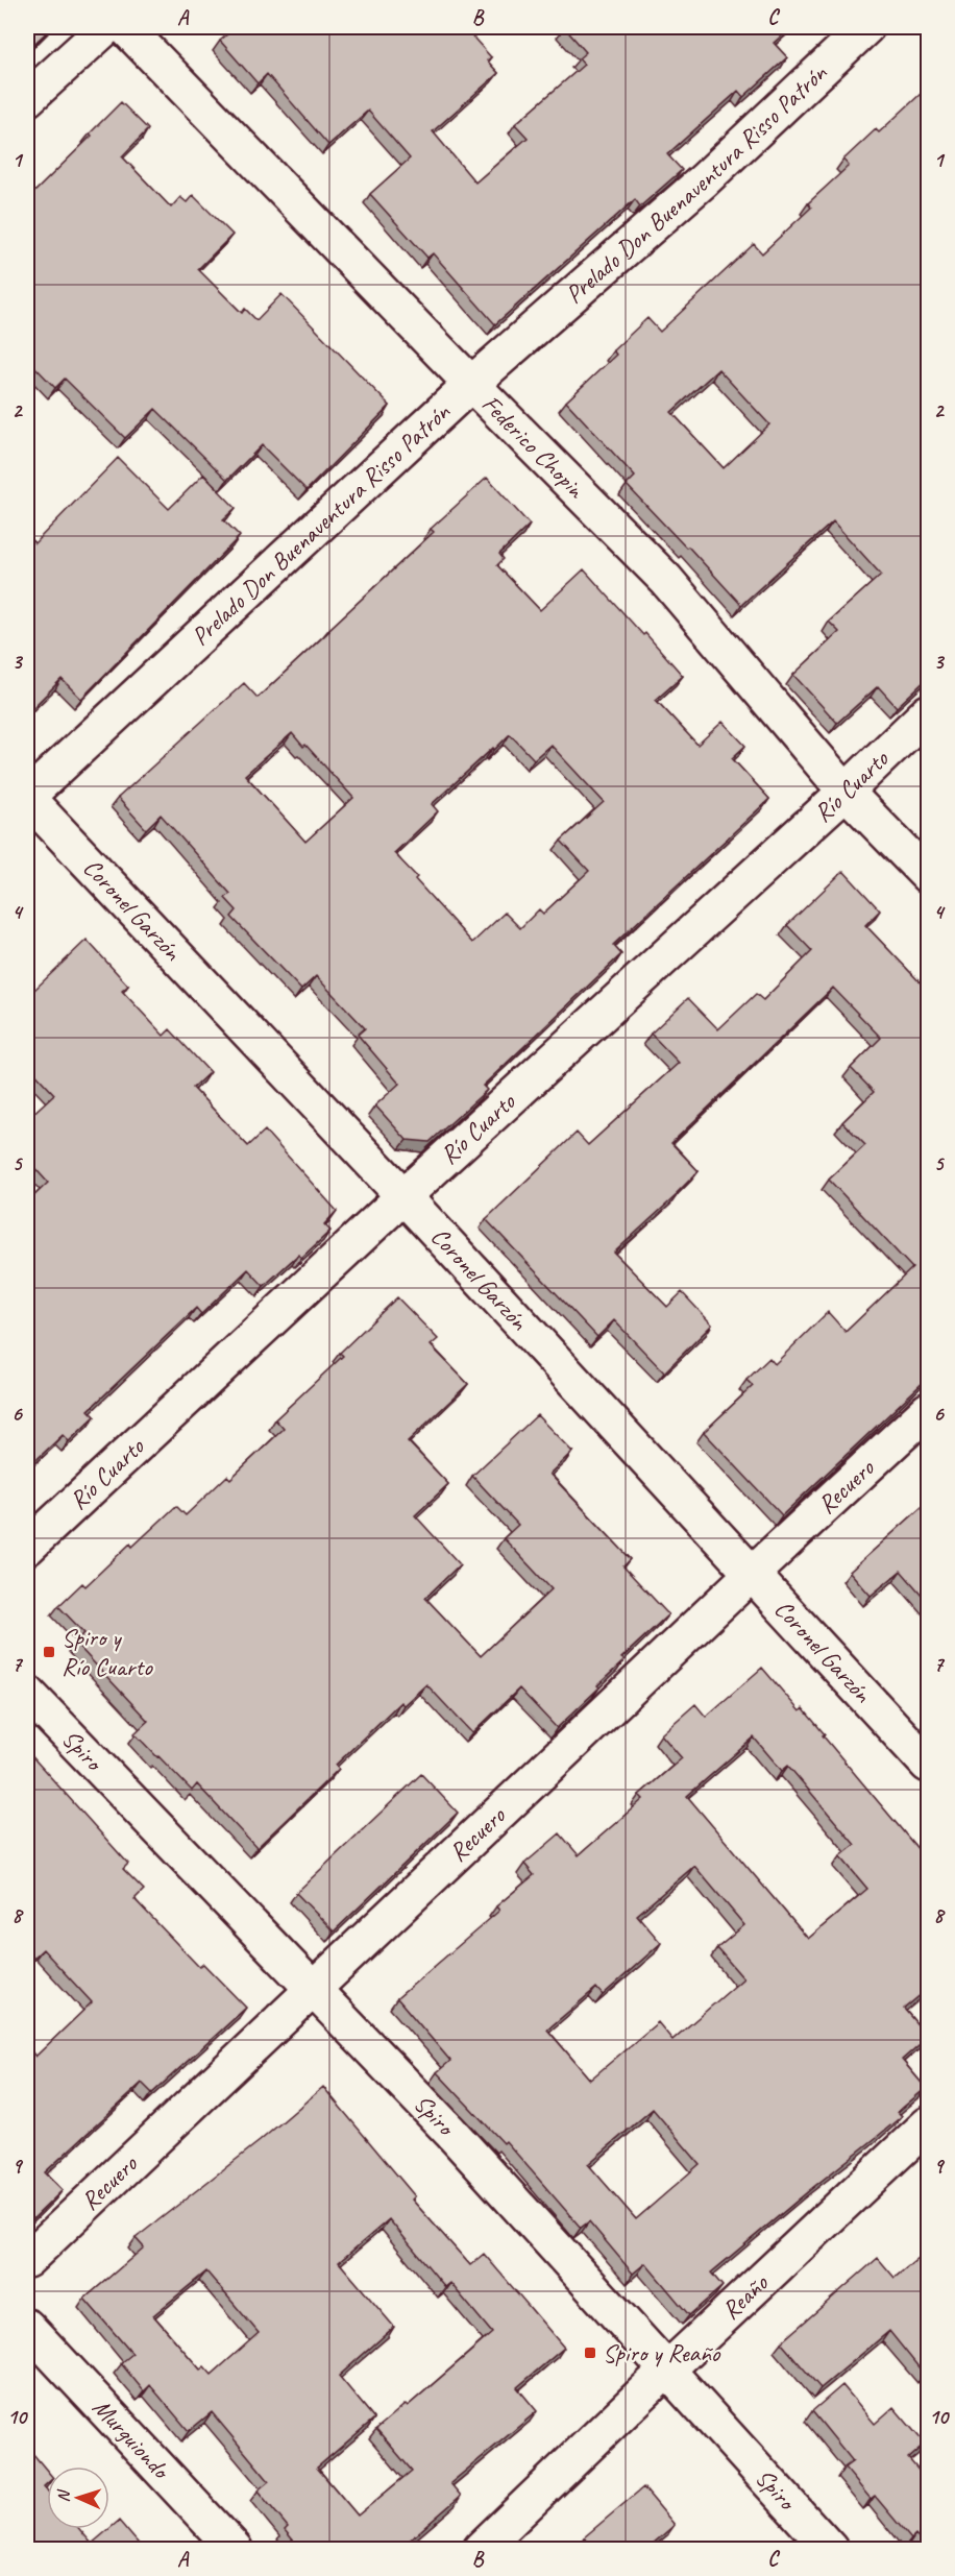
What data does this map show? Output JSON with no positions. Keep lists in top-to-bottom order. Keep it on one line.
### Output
{"streets":{"street":["Prelado Don Buenaventura Risso Patrón","Federico Chopin","Río Cuarto","Coronel Garzón","Recuero","Spiro","Reaño","Murguiondo"]},"crossings":[["Prelado Don Buenaventura Risso Patrón","Federico Chopin"],["Prelado Don Buenaventura Risso Patrón","Coronel Garzón"],["Federico Chopin","Río Cuarto"],["Río Cuarto","Coronel Garzón"],["Coronel Garzón","Recuero"],["Recuero","Spiro"],["Spiro","Reaño"]],"places":{"transit":["Spiro y Río Cuarto","Spiro y Reaño"]},"north":"left","grid":{"columns":["A","B","C"],"rows":["1","2","3","4","5","6","7","8","9","10"]}}
